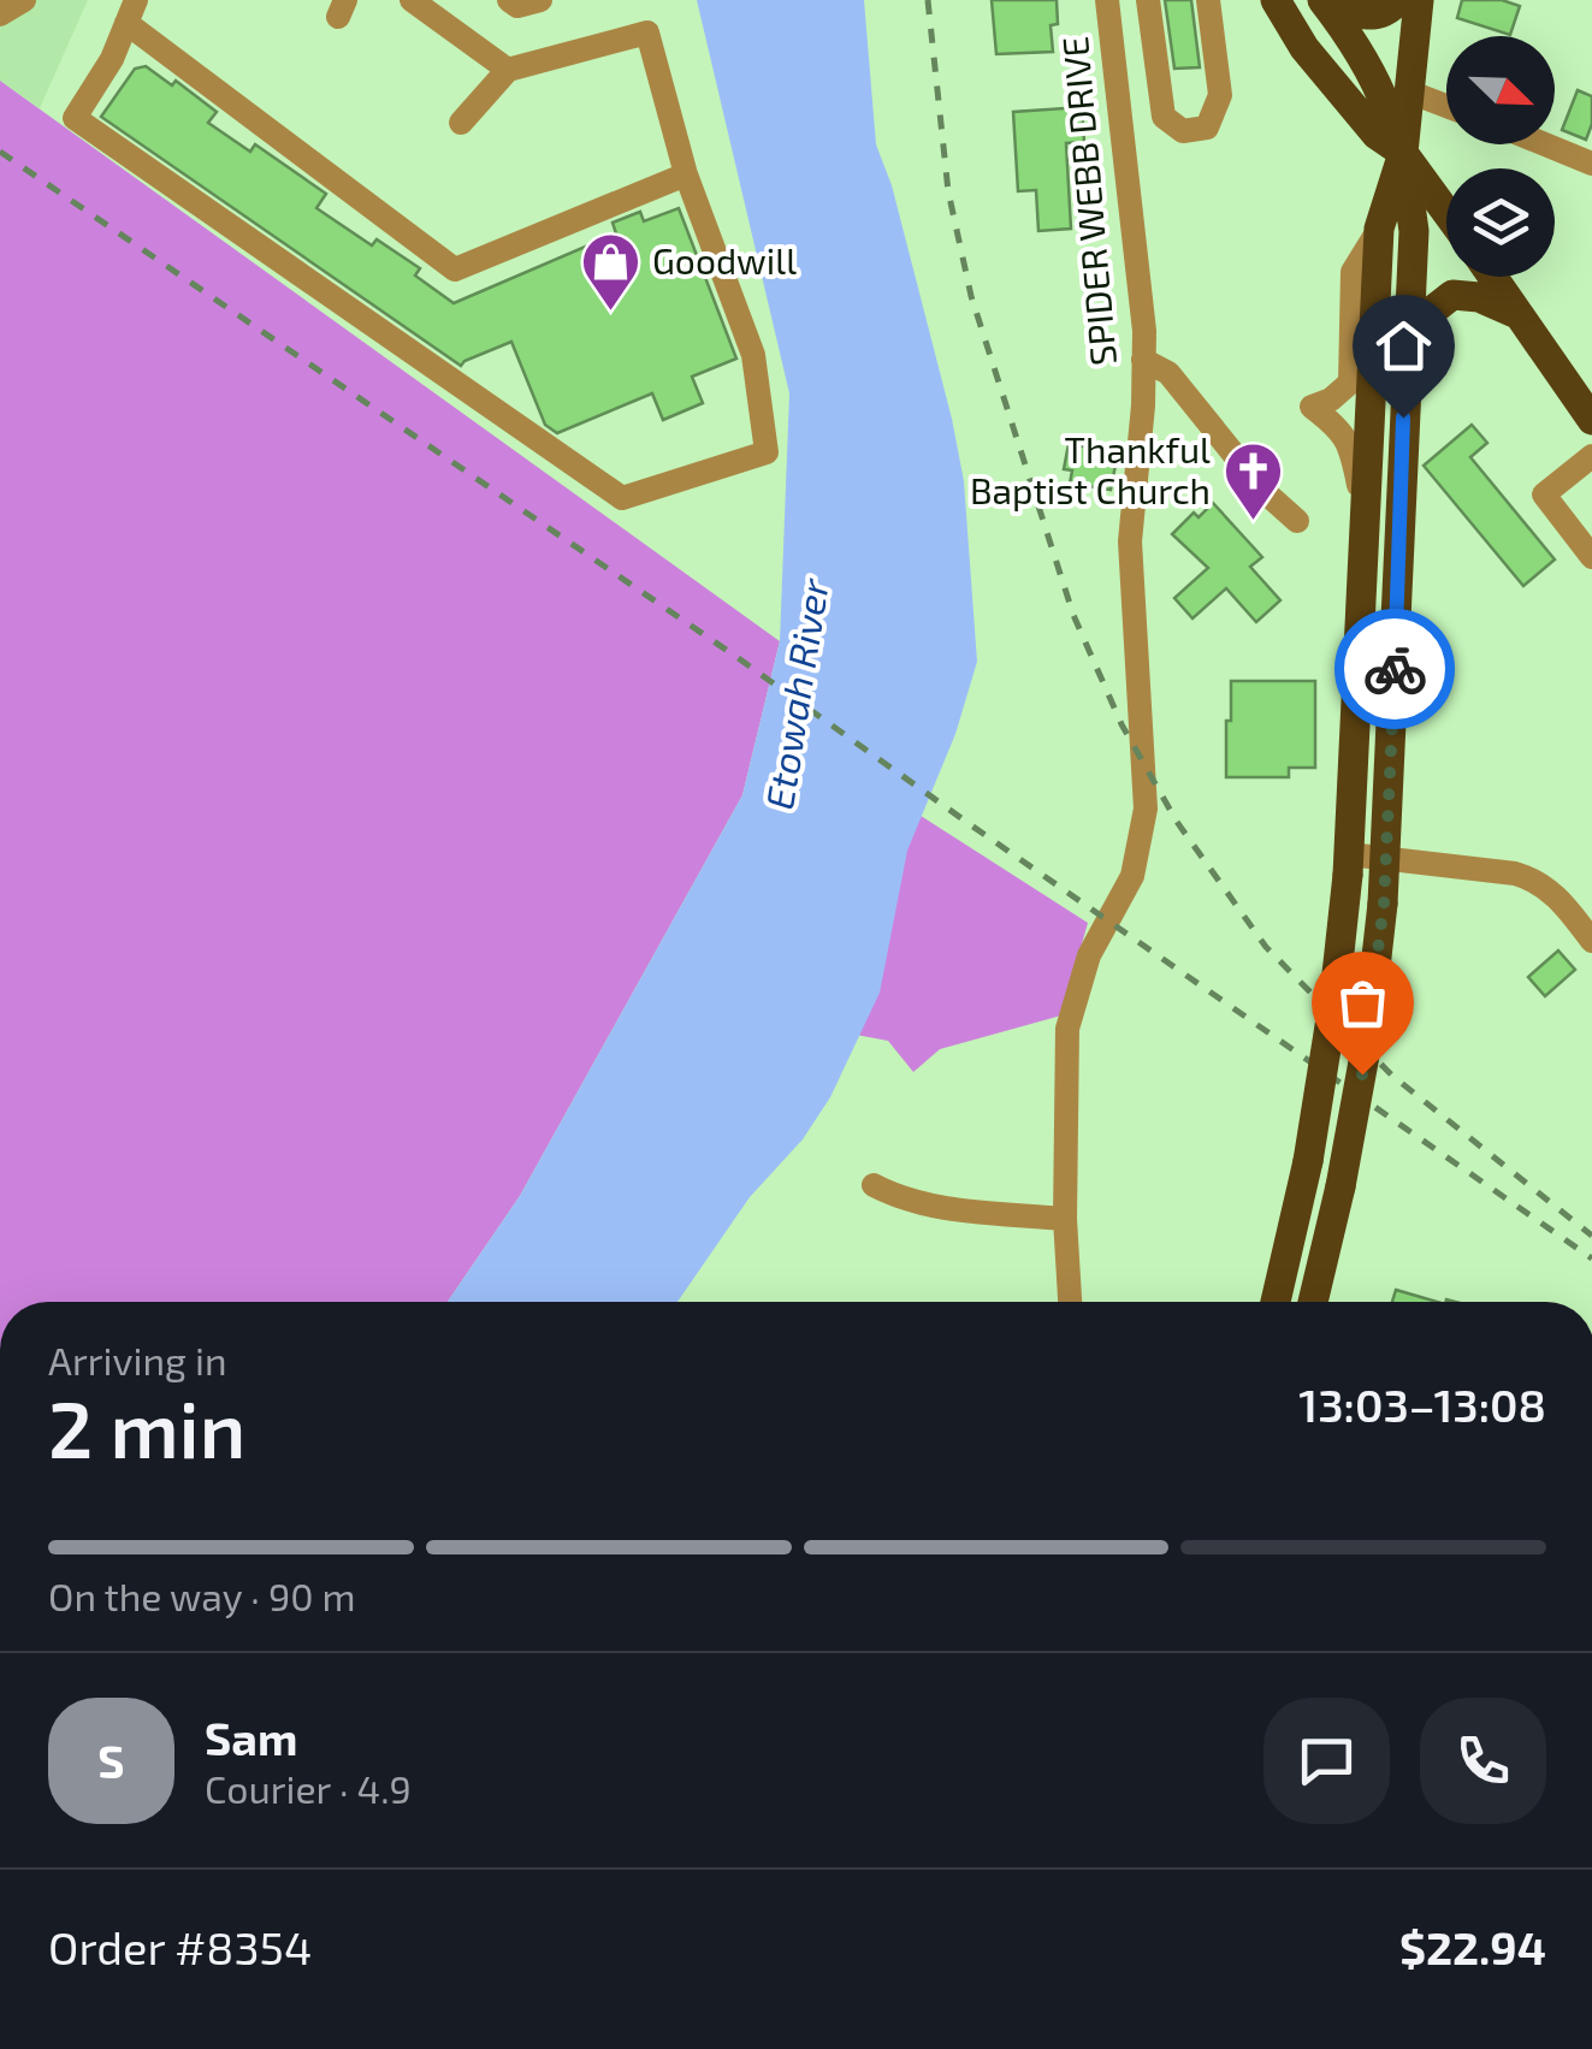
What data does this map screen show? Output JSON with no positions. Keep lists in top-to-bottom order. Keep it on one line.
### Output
{"streets":{"street":["SPIDER WEBB DRIVE"]},"water":["Etowah River"],"places":{"shop":["Goodwill"],"church":["Thankful Baptist Church"]},"north":"bottom right","page":{"heading":["2 min","Arriving in","13:03–13:08"],"panel":["Sam","Courier · 4.9","Order #8354","$22.94"],"bar":"On the way · 90 m","round":"S"}}
